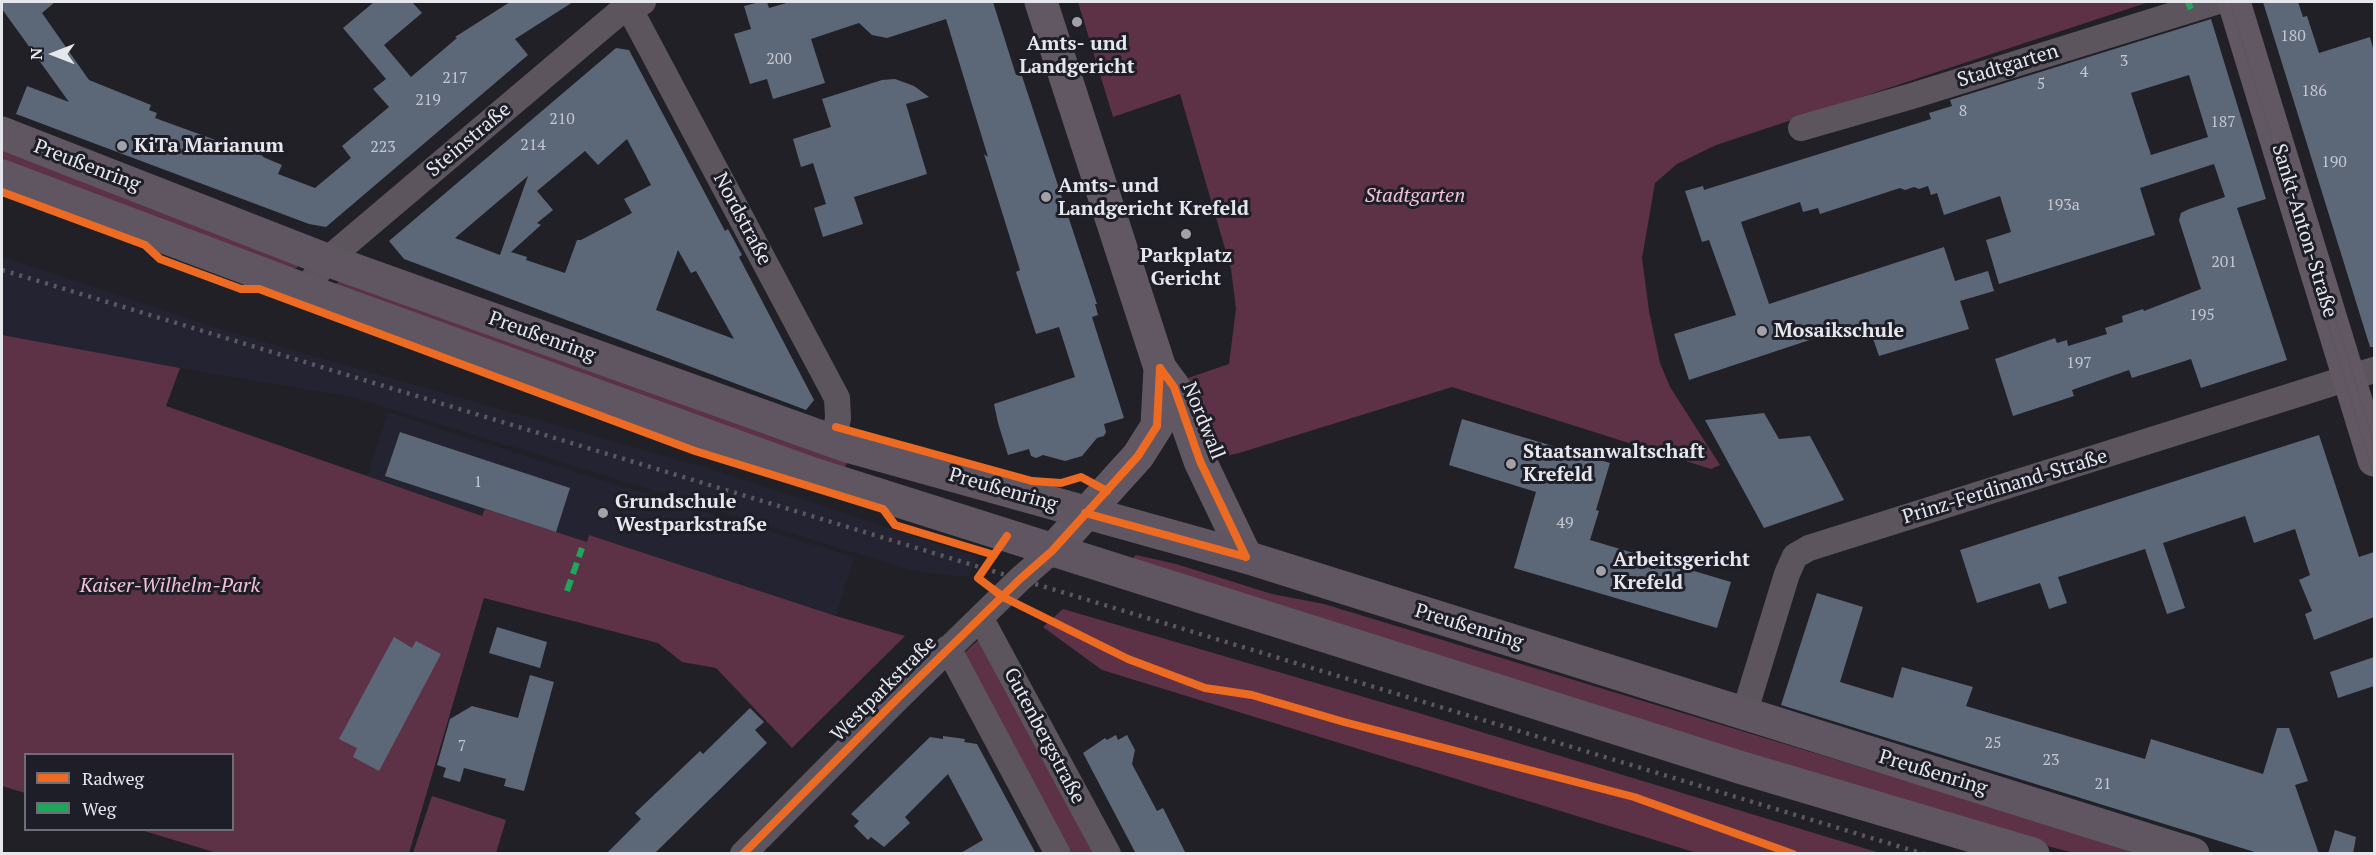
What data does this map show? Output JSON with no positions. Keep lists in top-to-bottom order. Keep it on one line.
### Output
{"streets":{"main road":["Preußenring"],"street":["Stadtgarten","Steinstraße","Nordstraße","Sankt-Anton-Straße","Nordwall","Prinz-Ferdinand-Straße","Westparkstraße","Gutenbergstraße"]},"crossings":[["Steinstraße","Preußenring"],["Steinstraße","Nordstraße"],["Preußenring","Nordstraße"],["Preußenring","Nordwall"],["Preußenring","Prinz-Ferdinand-Straße"],["Preußenring","Westparkstraße"],["Sankt-Anton-Straße","Prinz-Ferdinand-Straße"],["Nordwall","Westparkstraße"],["Westparkstraße","Gutenbergstraße"]],"parks":["Stadtgarten","Kaiser-Wilhelm-Park"],"places":["Amts- und Landgericht","KiTa Marianum","Amts- und Landgericht Krefeld","Parkplatz Gericht","Mosaikschule","Staatsanwaltschaft Krefeld","Grundschule Westparkstraße","Arbeitsgericht Krefeld"],"house_numbers":["180","200","3","4","217","5","186","219","8","210","187","214","223","190","193a","201","195","197","1","49","25","7","23","21"],"legend":["Radweg","Weg"],"north":"left"}
